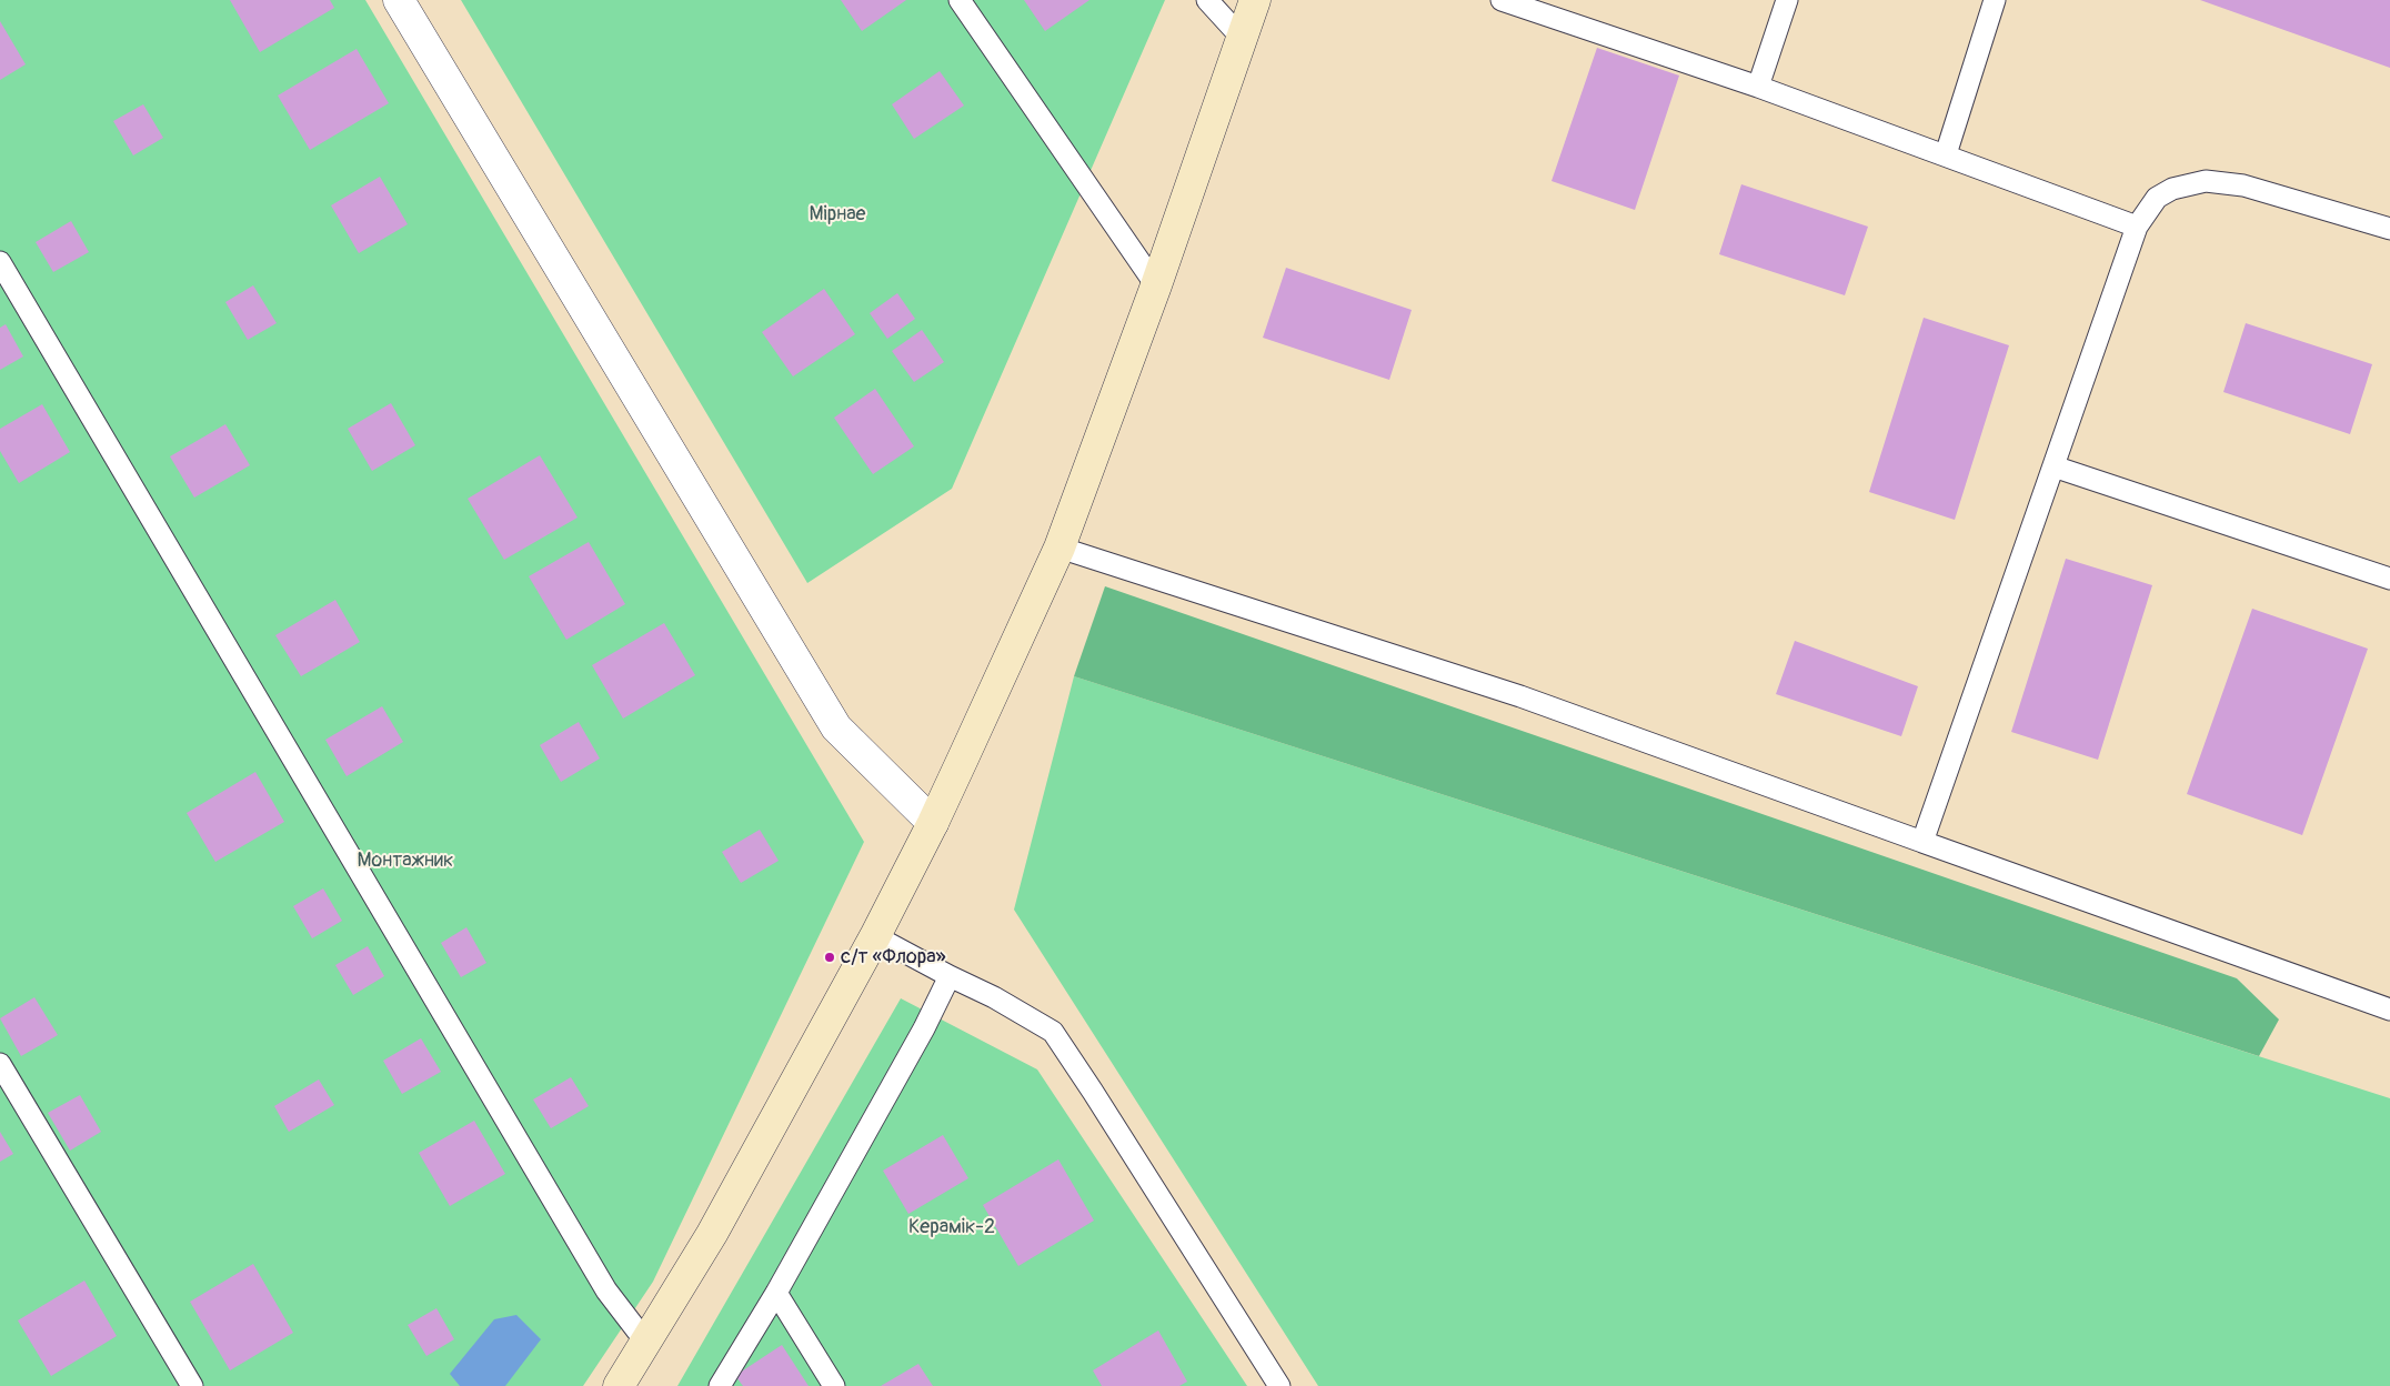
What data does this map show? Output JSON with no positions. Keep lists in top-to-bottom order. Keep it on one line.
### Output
{"parks":["Мірнае","Монтажник","Керамік-2"],"places":["с/т «Флора»"]}
